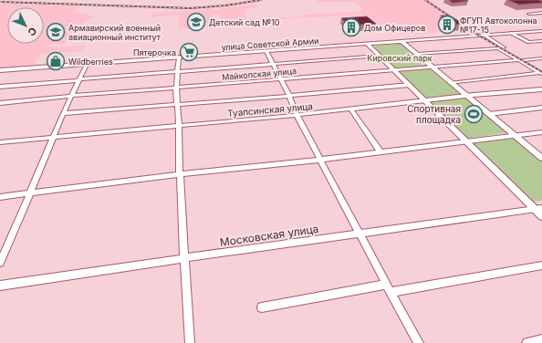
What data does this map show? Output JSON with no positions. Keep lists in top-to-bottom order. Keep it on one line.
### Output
{"streets":{"main road":["улица Советской Армии"],"street":["Майкопская улица","Туапсинская улица","Московская улица"]},"parks":["Кировский парк"],"places":{"school or university":["Детский сад №10","Армавирский военный авиационный институт"],"building":["ФГУП Автоколонна №17-15","Дом Офицеров"],"supermarket":["Пятерочка"],"shop":["Wildberries"],"sports":["Спортивная площадка"]},"north":"bottom right"}
